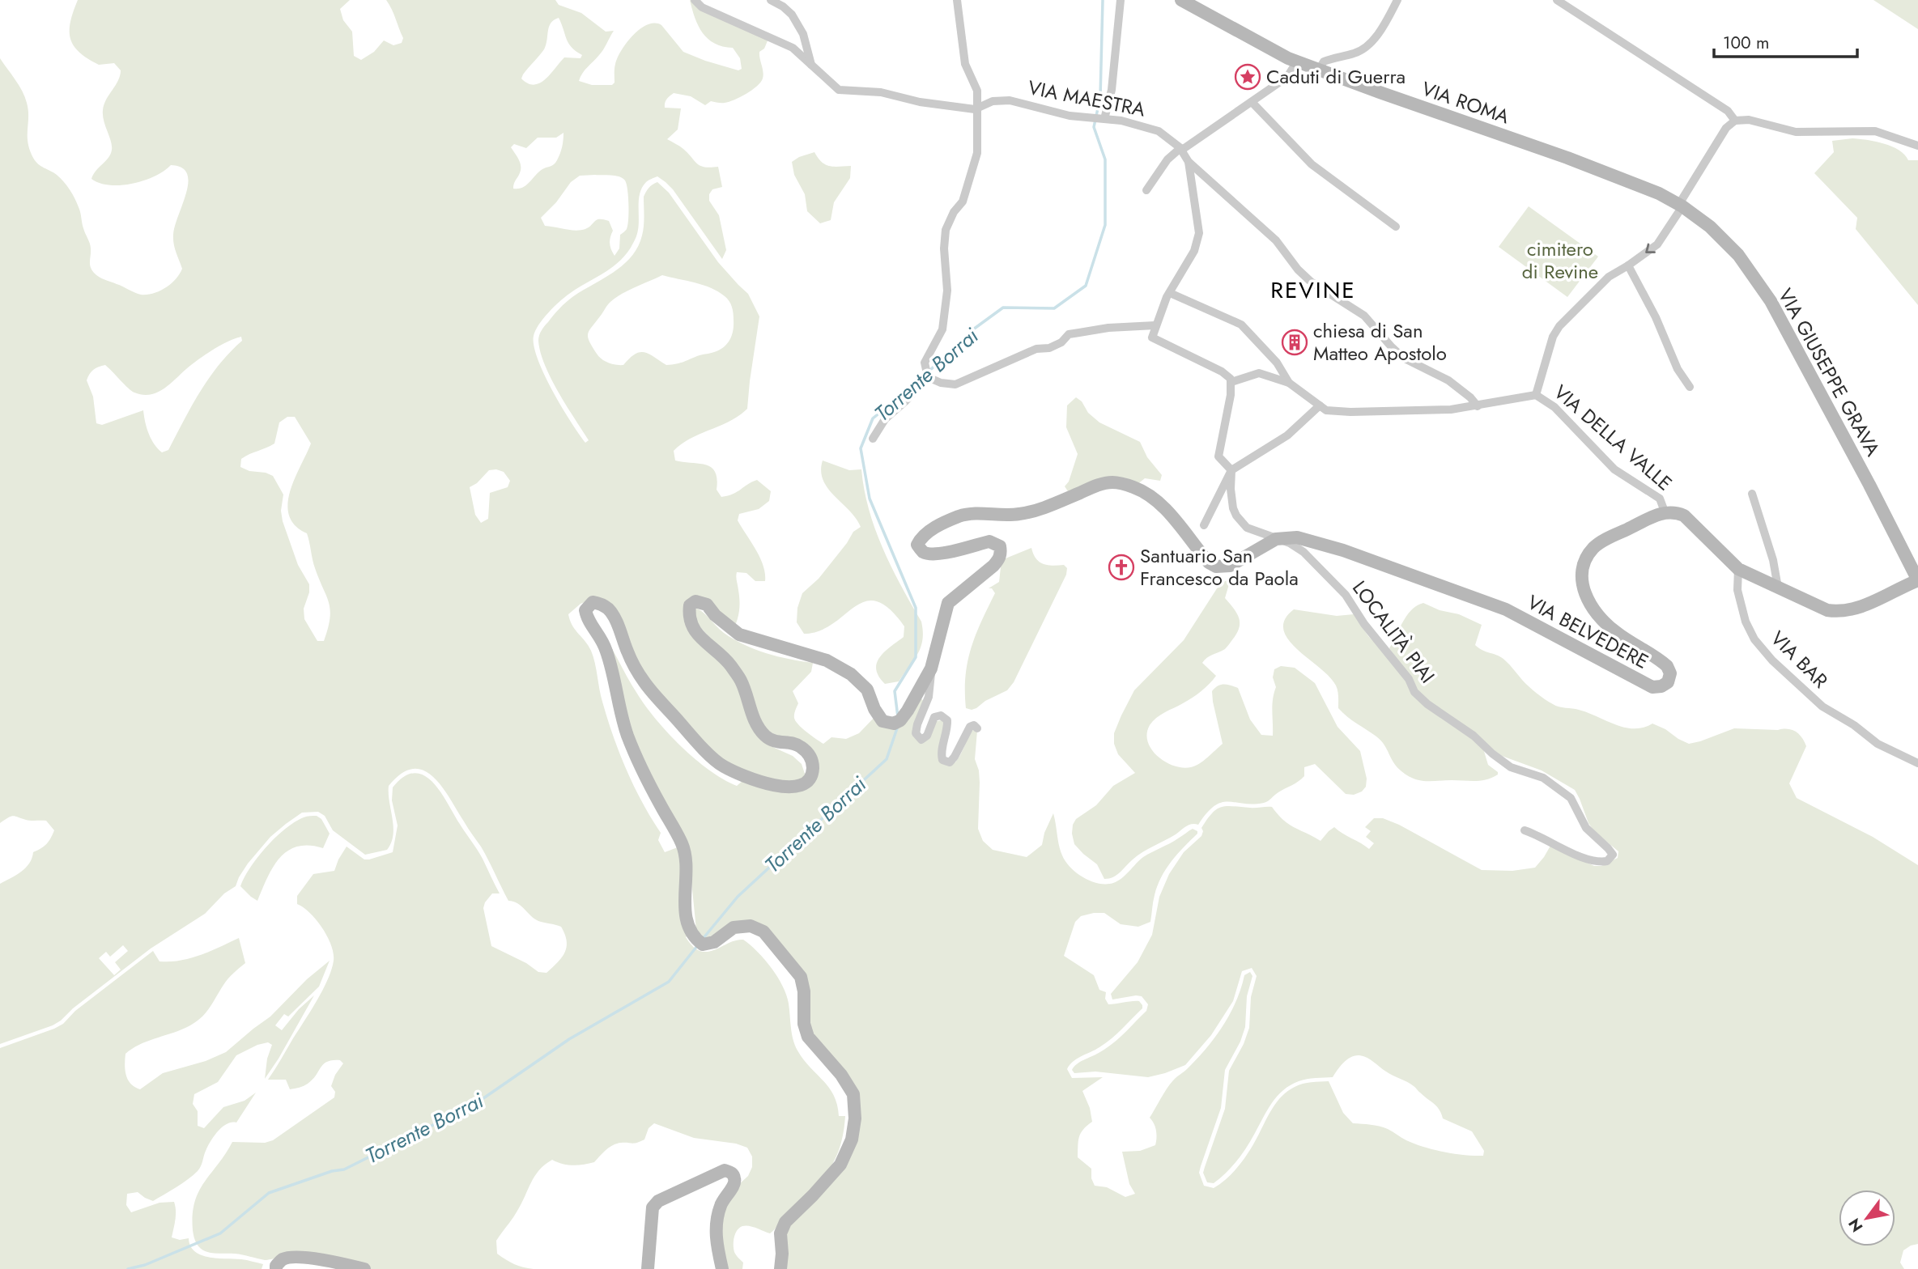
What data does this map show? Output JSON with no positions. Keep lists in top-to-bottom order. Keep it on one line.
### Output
{"streets":{"street":["VIA MAESTRA","VIA ROMA","VIA GIUSEPPE GRAVA","VIA DELLA VALLE","LOCALITÀ PIAI","VIA BELVEDERE","VIA BAR"]},"crossings":[["VIA MAESTRA","VIA DELLA VALLE"],["VIA ROMA","VIA GIUSEPPE GRAVA"],["VIA GIUSEPPE GRAVA","VIA DELLA VALLE"],["VIA DELLA VALLE","VIA BELVEDERE"],["VIA DELLA VALLE","VIA BAR"],["LOCALITÀ PIAI","VIA BELVEDERE"]],"districts":["REVINE"],"water":["Torrente Borrai"],"parks":["cimitero di Revine"],"places":{"place":["Caduti di Guerra"],"building":["chiesa di San Matteo Apostolo"],"church":["Santuario San Francesco da Paola"]},"scale_bar":"100 m","north":"bottom left"}
